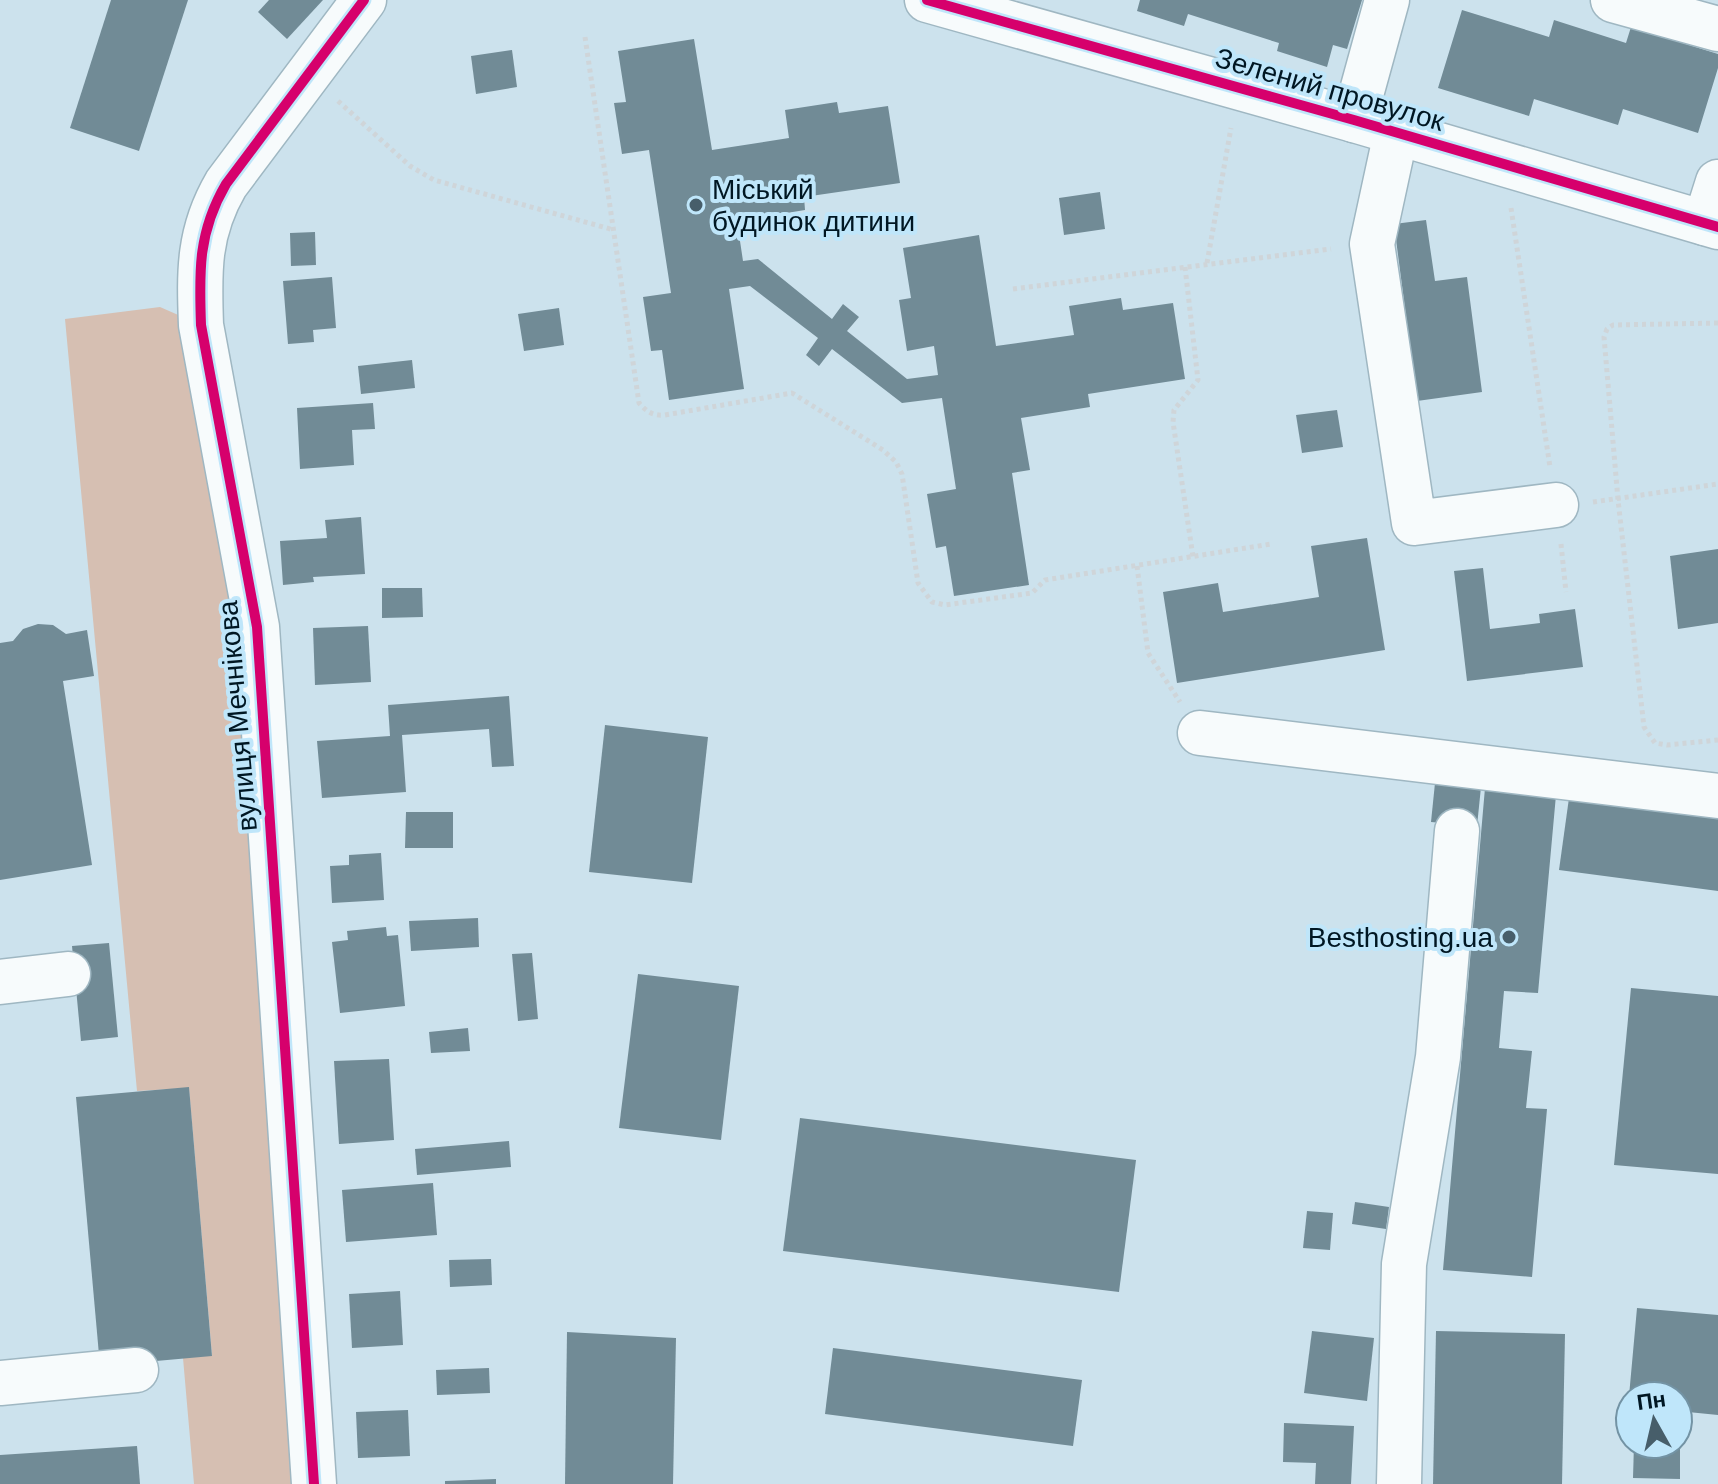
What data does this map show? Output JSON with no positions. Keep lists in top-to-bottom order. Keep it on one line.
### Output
{"streets":{"street":["Зелений провулок","вулиця Мечнікова"]},"places":["Міський будинок дитини","Besthosting.ua"],"north":"top"}
